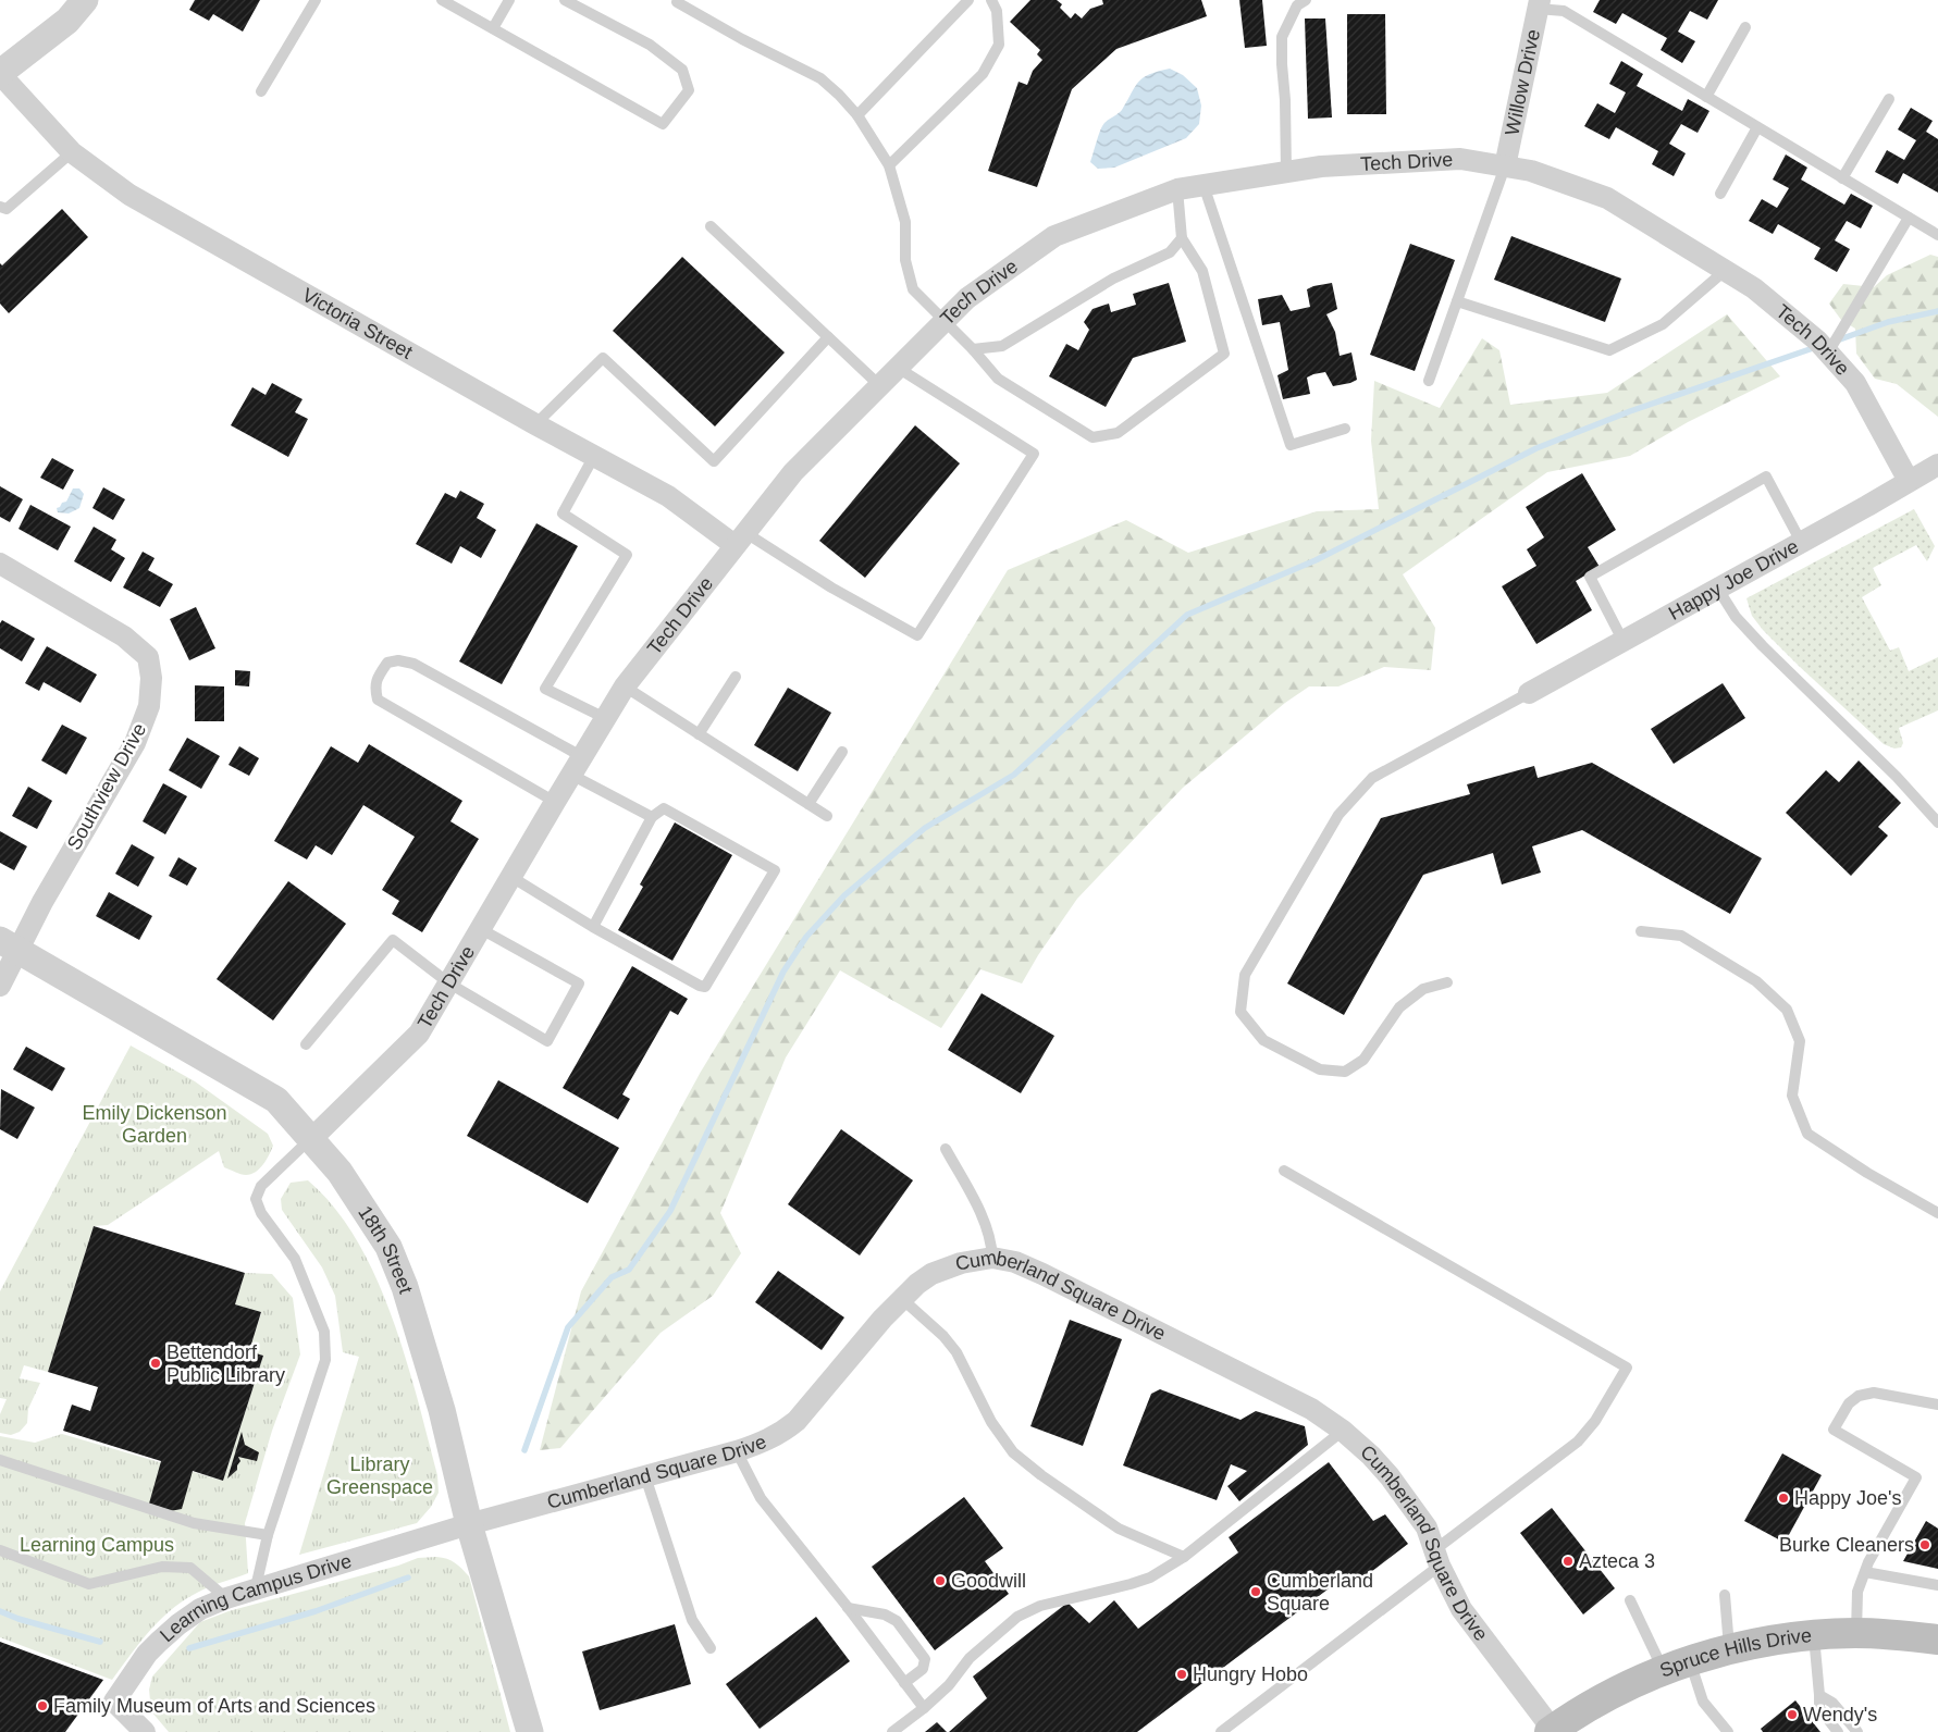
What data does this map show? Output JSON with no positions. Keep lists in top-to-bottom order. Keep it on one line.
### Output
{"streets":{"main road":["Spruce Hills Drive"],"street":["Willow Drive","Tech Drive","Victoria Street","Happy Joe Drive","Southview Drive","18th Street","Cumberland Square Drive","Learning Campus Drive"]},"crossings":[["Willow Drive","Tech Drive"],["Tech Drive","Victoria Street"],["Tech Drive","Happy Joe Drive"],["Tech Drive","18th Street"],["Southview Drive","18th Street"],["18th Street","Cumberland Square Drive"],["18th Street","Learning Campus Drive"],["Cumberland Square Drive","Learning Campus Drive"],["Cumberland Square Drive","Spruce Hills Drive"]],"parks":["Emily Dickenson Garden","Library Greenspace","Learning Campus"],"places":["Bettendorf Public Library","Happy Joe's","Burke Cleaners","Azteca 3","Goodwill","Cumberland Square","Hungry Hobo","Family Museum of Arts and Sciences","Wendy's"]}
